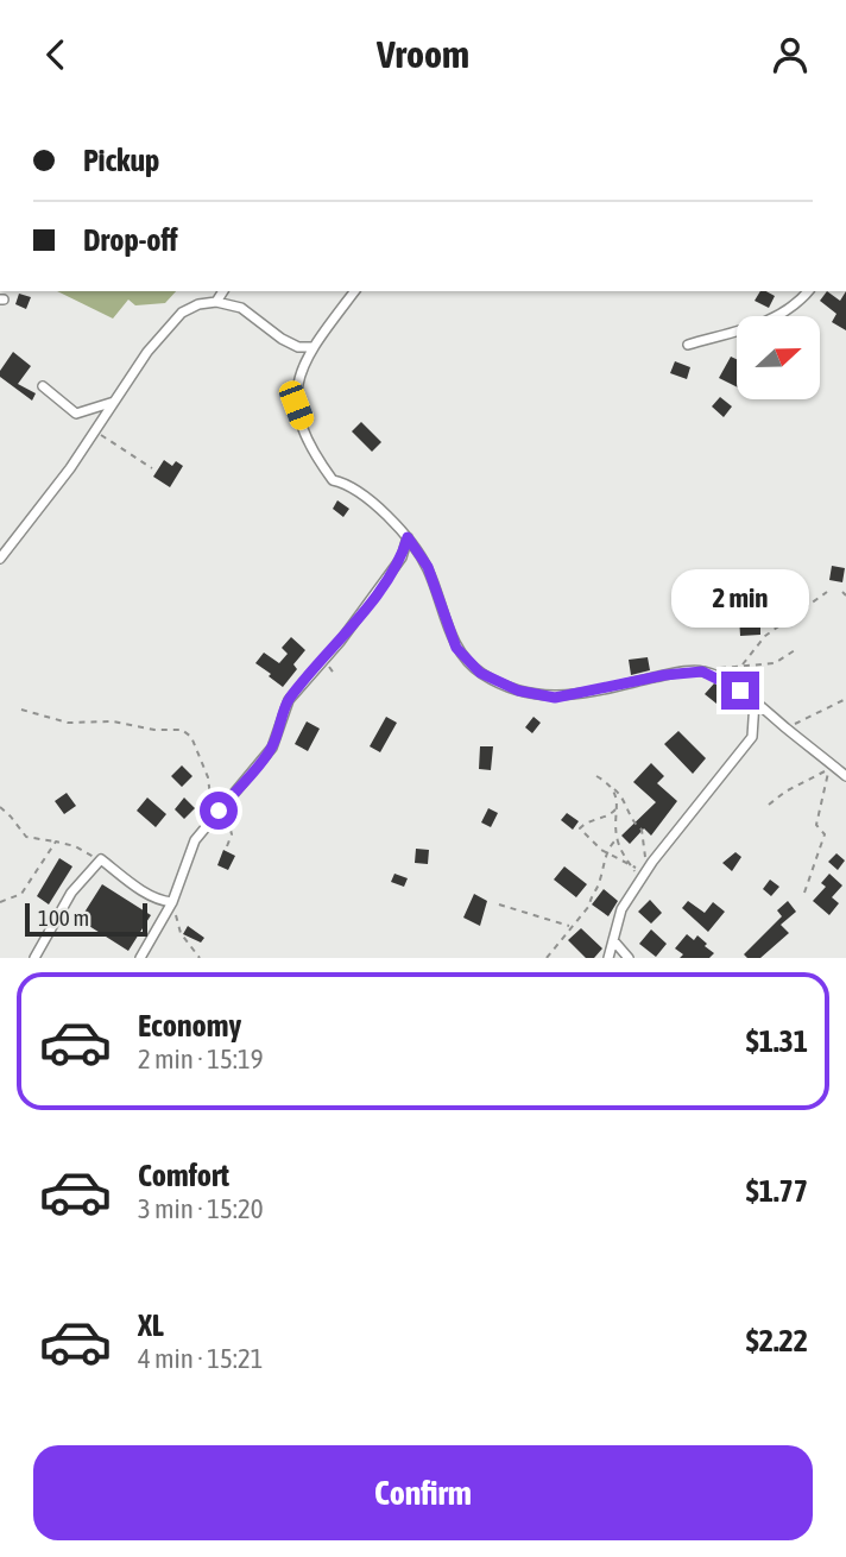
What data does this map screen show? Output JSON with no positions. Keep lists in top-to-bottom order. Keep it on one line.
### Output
{"scale_bar":"100 m","north":"right","page":{"header":"Vroom","banner":["Pickup","Drop-off"],"bubble":"2 min","scale":"100 m","list":[{"name":"Economy","note":"2 min · 15:19","value":"$1.31"},{"name":"Comfort","note":"3 min · 15:20","value":"$1.77"},{"name":"XL","note":"4 min · 15:21","value":"$2.22"}],"buttons":"Confirm"}}
